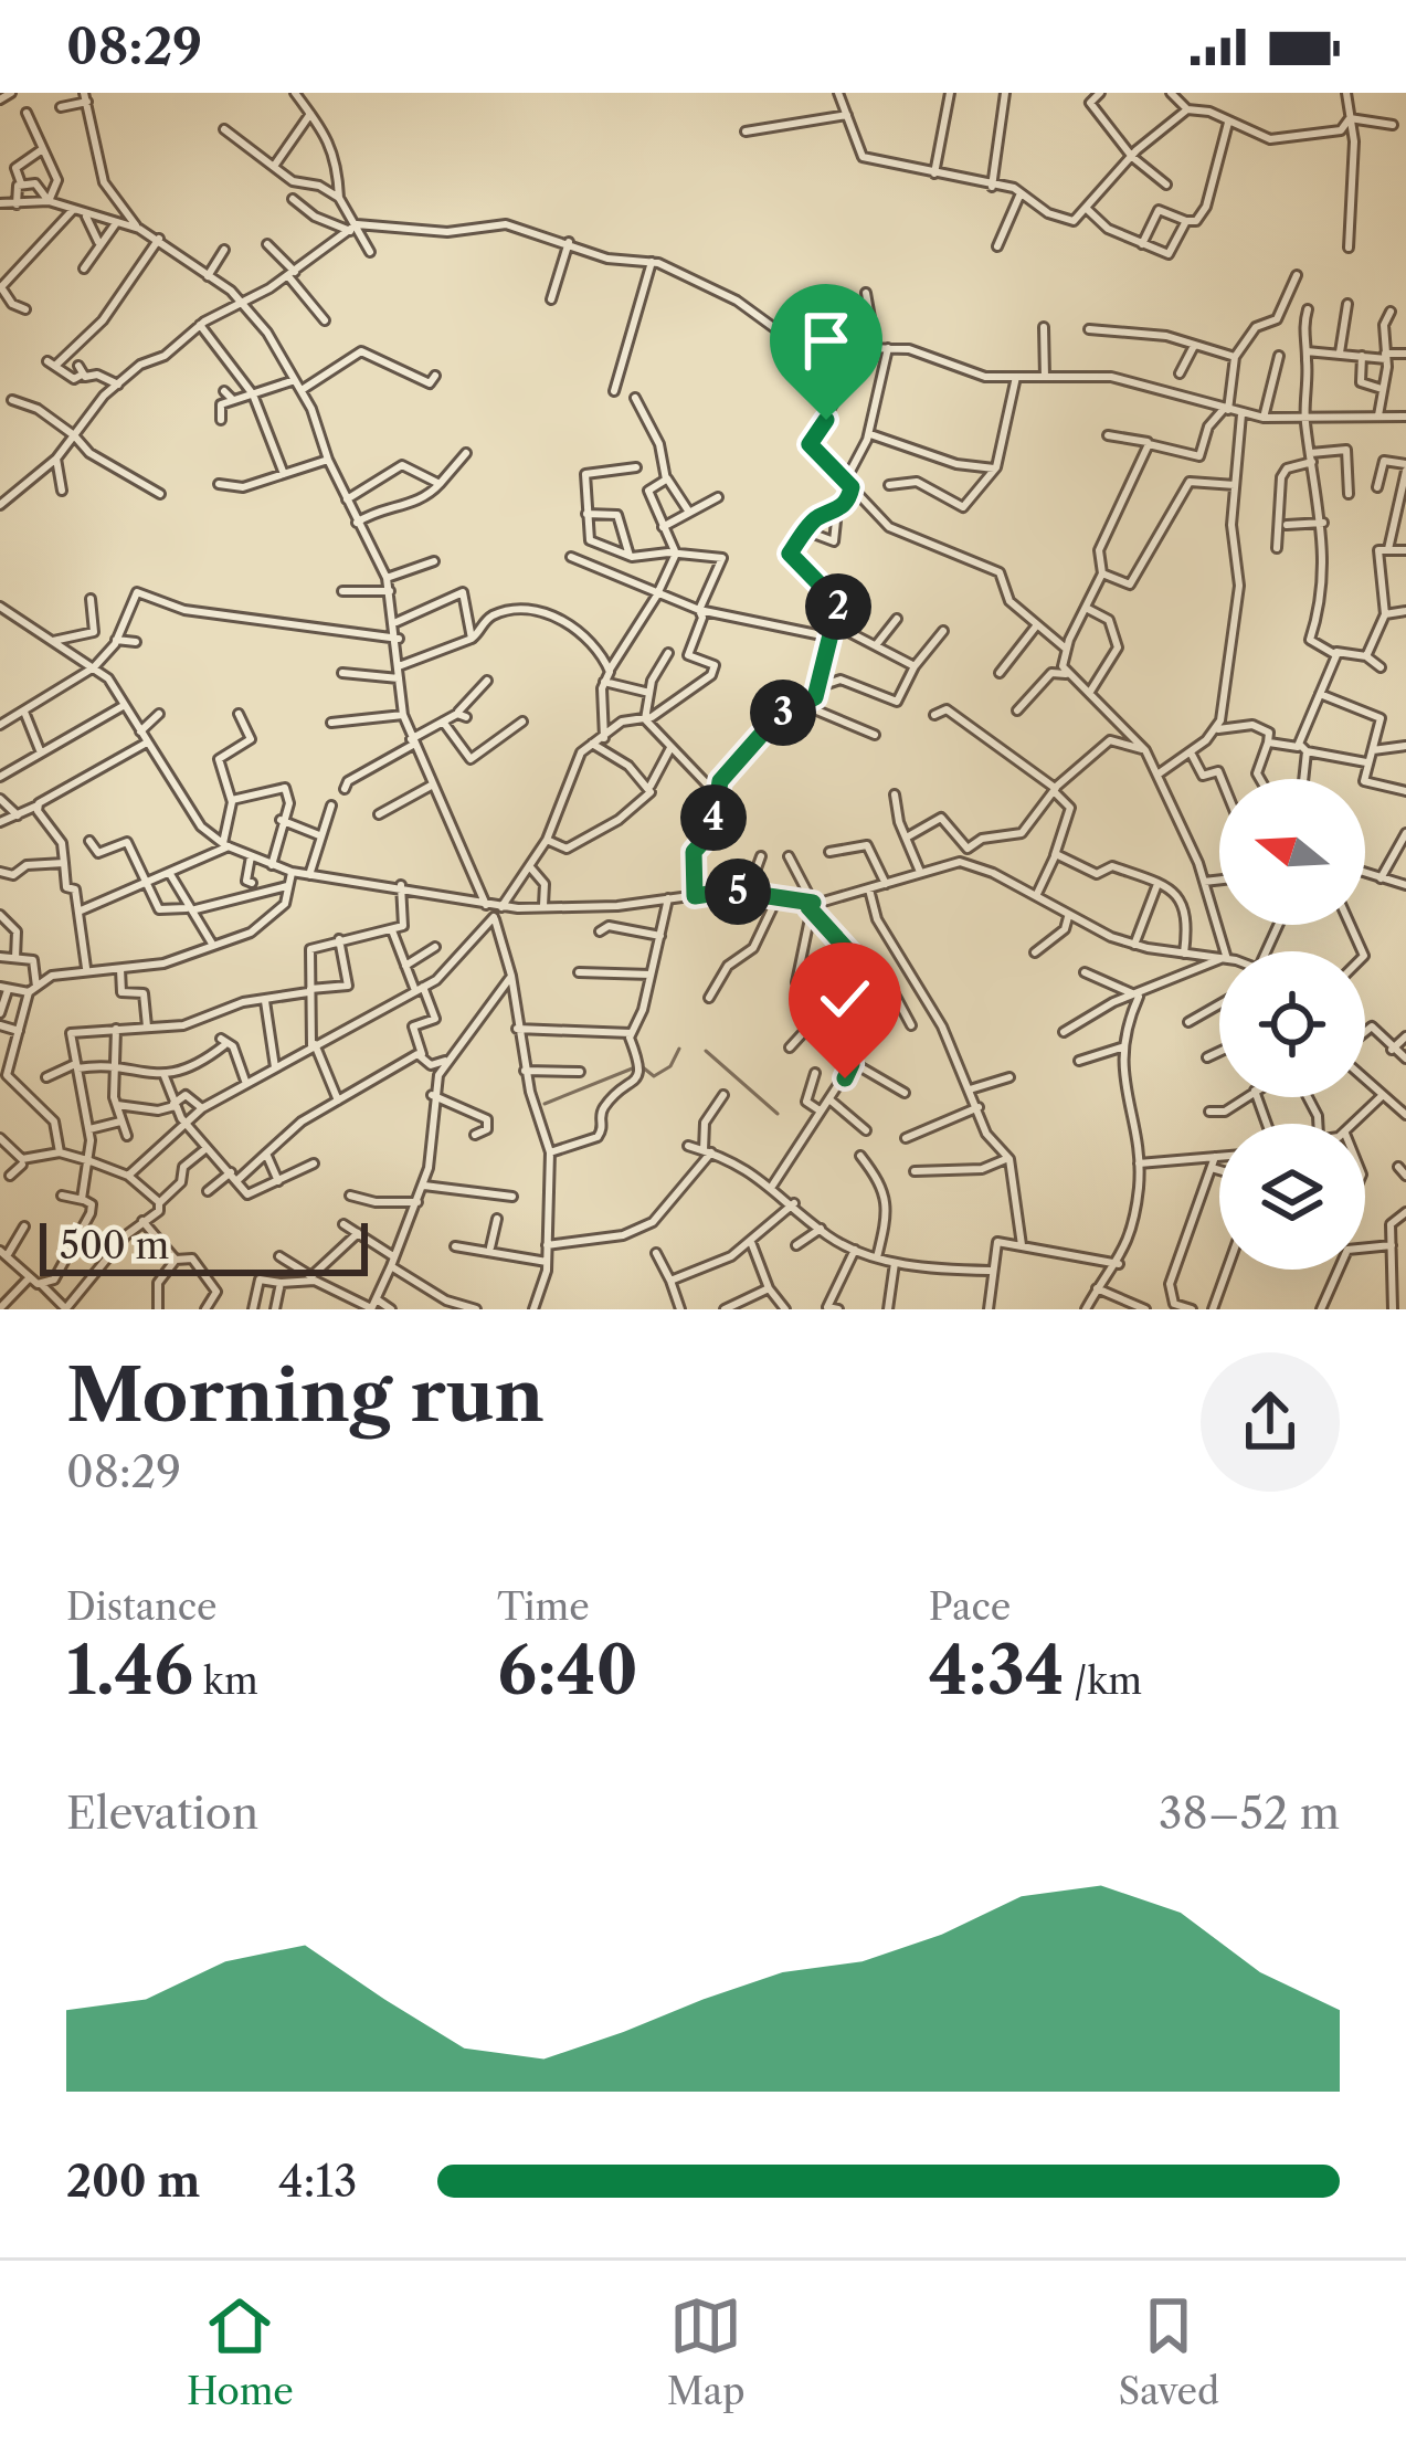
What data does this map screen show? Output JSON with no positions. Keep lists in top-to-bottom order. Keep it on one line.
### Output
{"scale_bar":"500 m","north":"left","page":{"status":"08:29","pins":["2","3","4","5"],"scale":"500 m","heading":["Morning run","08:29"],"stats":[["Distance","1.46 km"],["Time","6:40"],["Pace","4:34 /km"]],"chart":["Elevation","38–52 m"],"list":[{"name":"200 m","note":"4:13"}],"tabs":["Home","Map","Saved"]}}
